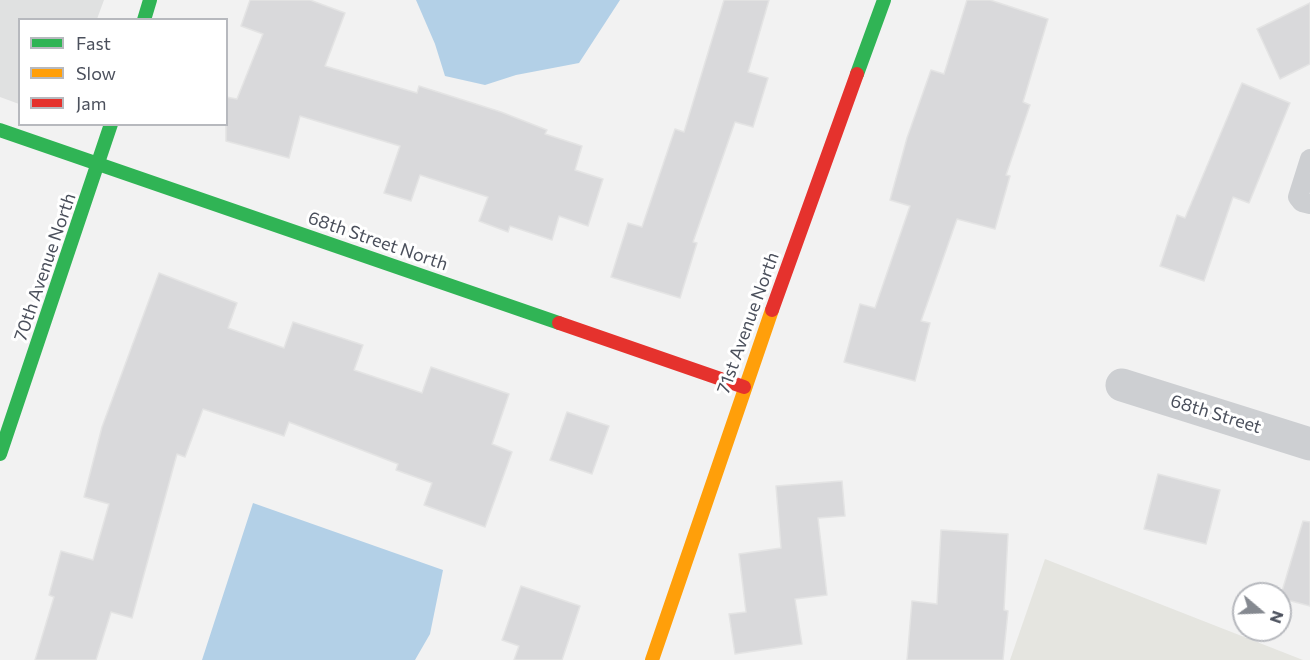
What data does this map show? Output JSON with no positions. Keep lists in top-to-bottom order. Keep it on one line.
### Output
{"streets":{"street":["68th Street North","70th Avenue North","71st Avenue North","68th Street"]},"crossings":[["68th Street North","70th Avenue North"],["68th Street North","71st Avenue North"]],"legend":["Fast","Slow","Jam"],"north":"right"}
